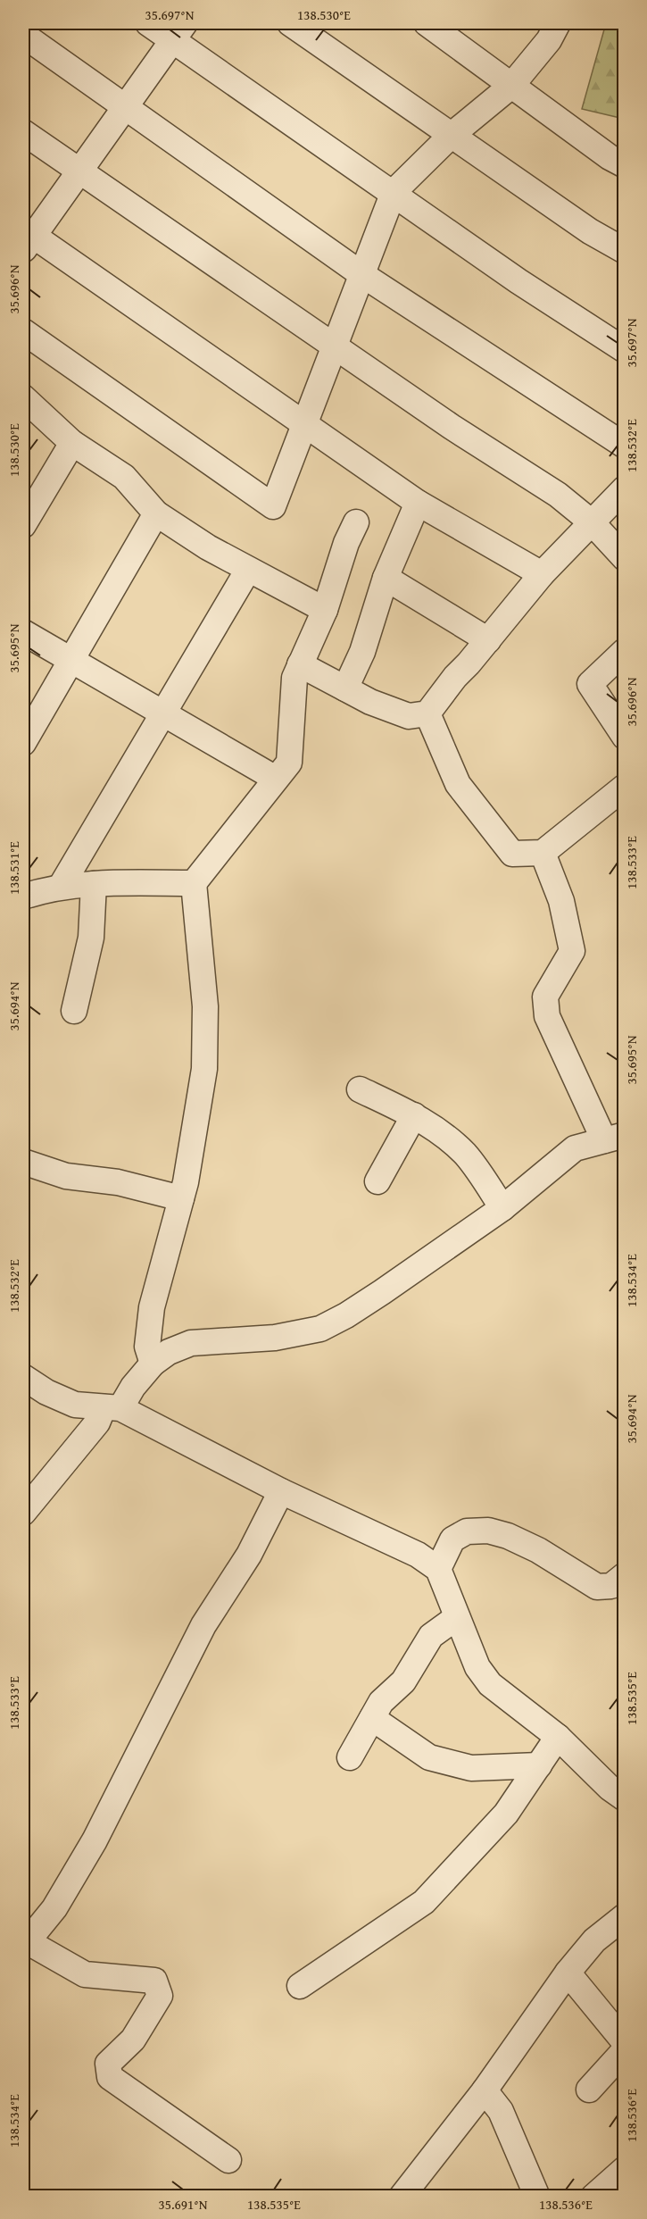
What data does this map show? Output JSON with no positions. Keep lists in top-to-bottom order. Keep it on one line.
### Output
{"coordinates":["35.697°N","138.530°E","35.696°N","138.532°E","35.695°N","138.533°E","138.531°E","35.694°N","138.534°E","138.535°E","138.536°E","35.691°N"]}
